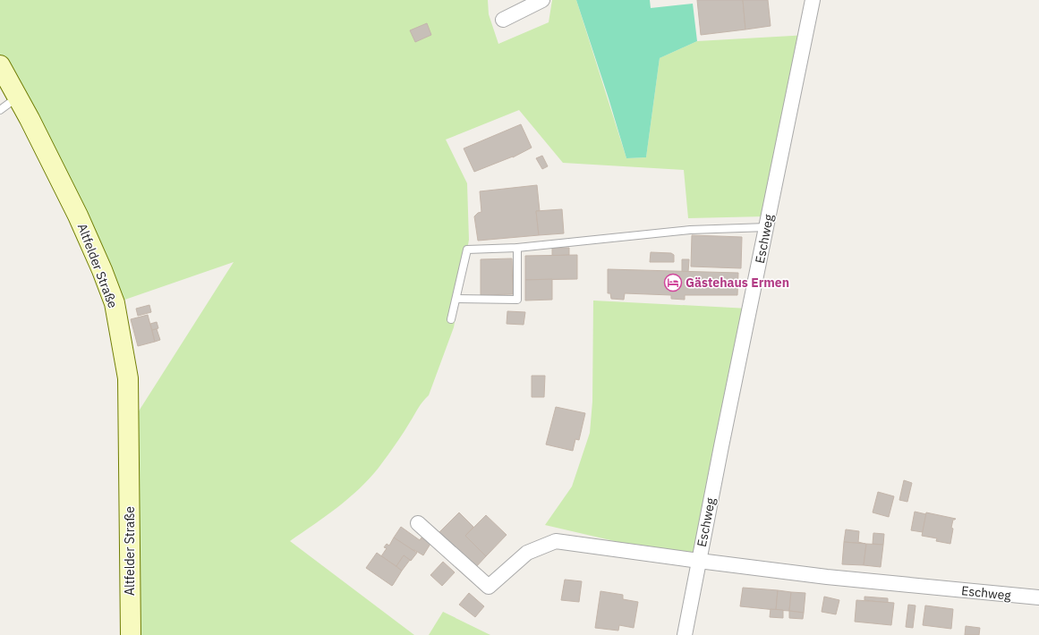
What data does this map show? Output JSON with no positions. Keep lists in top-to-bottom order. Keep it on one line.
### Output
{"streets":{"street":["Eschweg","Altfelder Straße"]},"places":{"hotel":["Gästehaus Ermen"]}}
